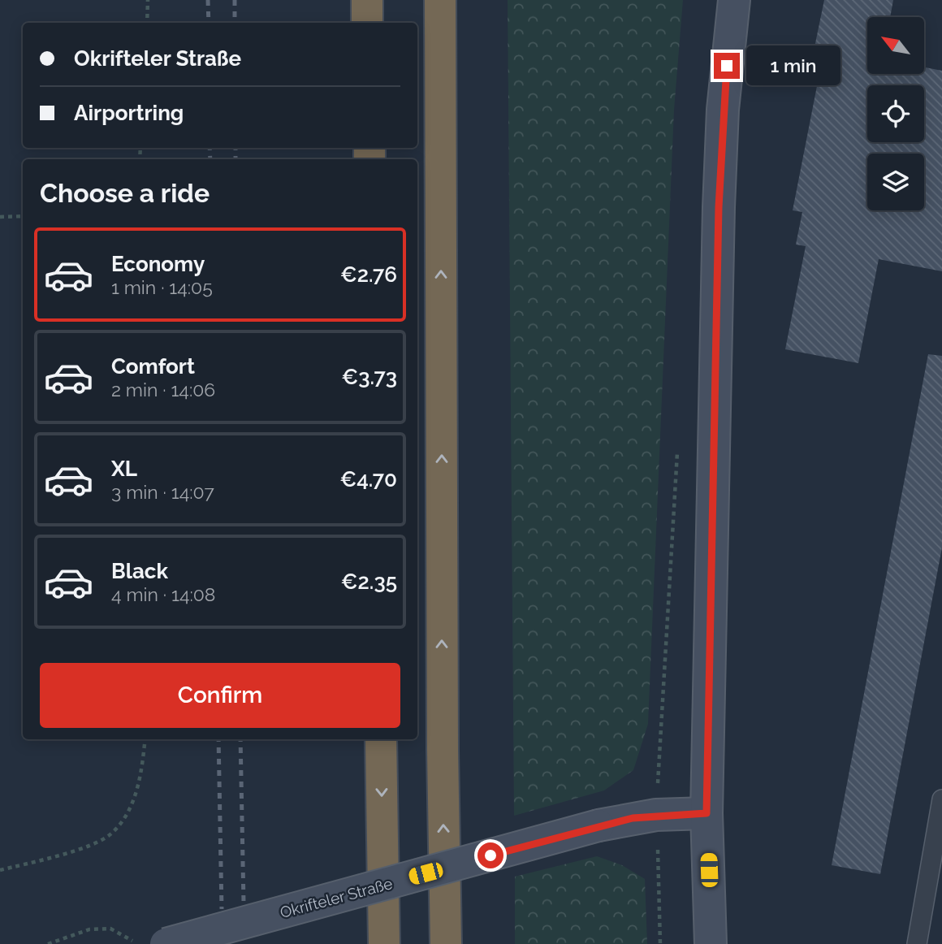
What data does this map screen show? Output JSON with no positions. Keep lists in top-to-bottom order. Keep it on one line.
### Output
{"streets":{"street":["Okrifteler Straße"]},"north":"top left","page":{"banner":["Okrifteler Straße","Airportring"],"bubble":"1 min","heading":"Choose a ride","list":[{"name":"Economy","note":"1 min · 14:05","value":"€2.76"},{"name":"Comfort","note":"2 min · 14:06","value":"€3.73"},{"name":"XL","note":"3 min · 14:07","value":"€4.70"},{"name":"Black","note":"4 min · 14:08","value":"€2.35"}],"buttons":"Confirm"}}
